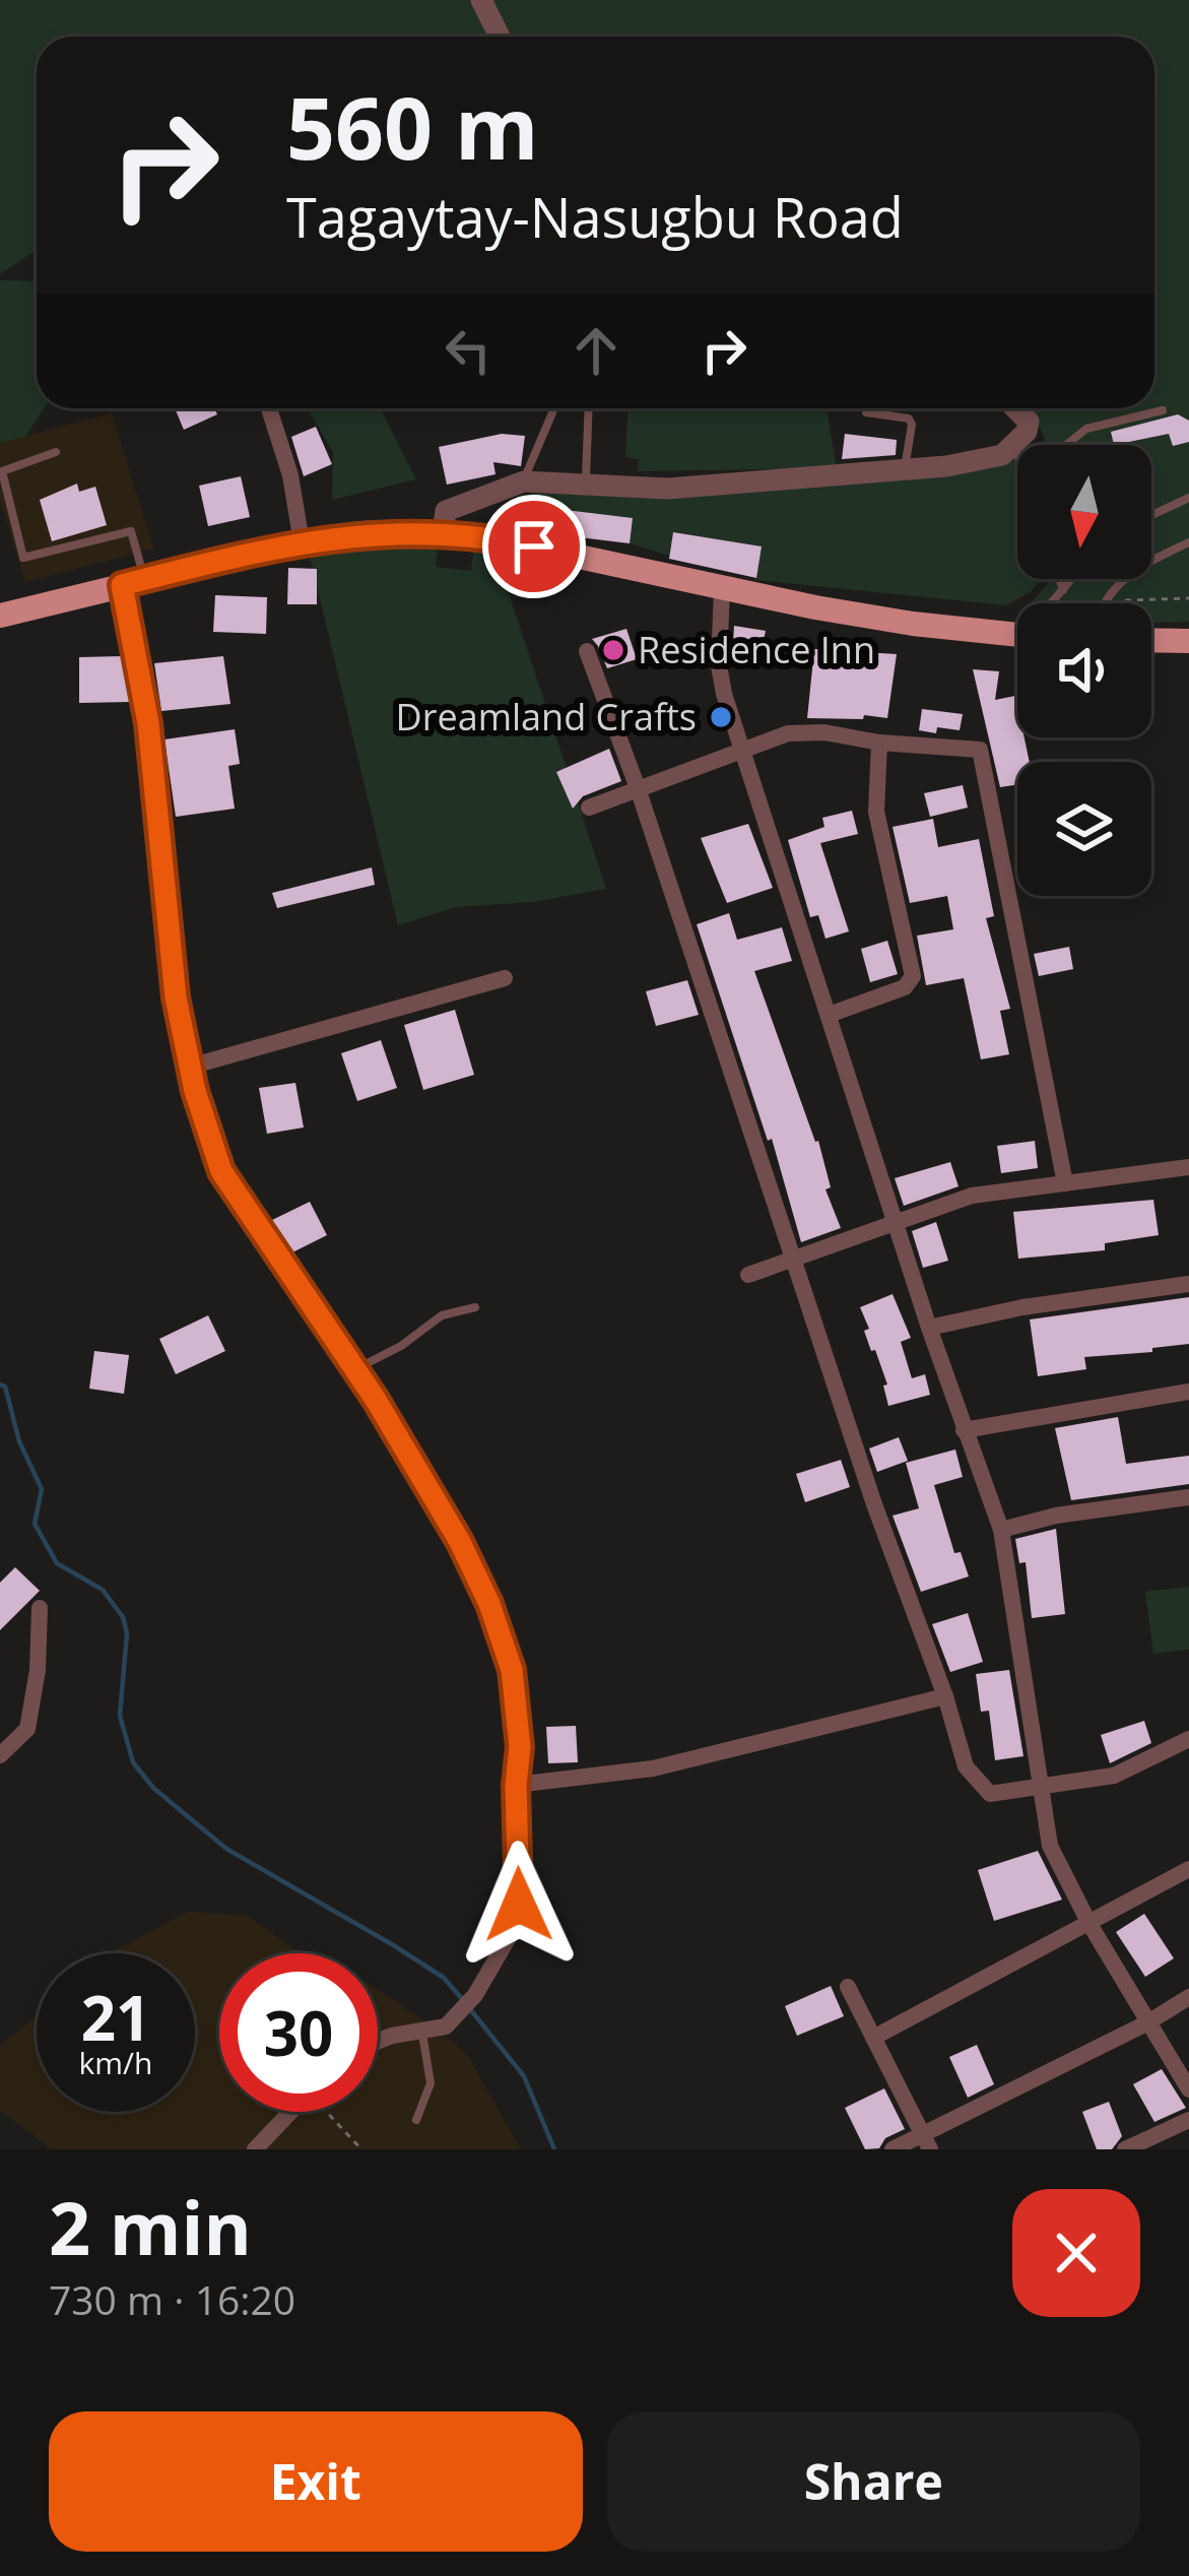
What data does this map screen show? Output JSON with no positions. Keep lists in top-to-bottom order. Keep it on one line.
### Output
{"places":["Residence Inn","Dreamland Crafts"],"north":"bottom","page":{"turn":["560 m","Tagaytay-Nasugbu Road"],"speed":"21 km/h","limit":"30","heading":["2 min","730 m · 16:20"],"buttons":["Exit","Share"]}}
